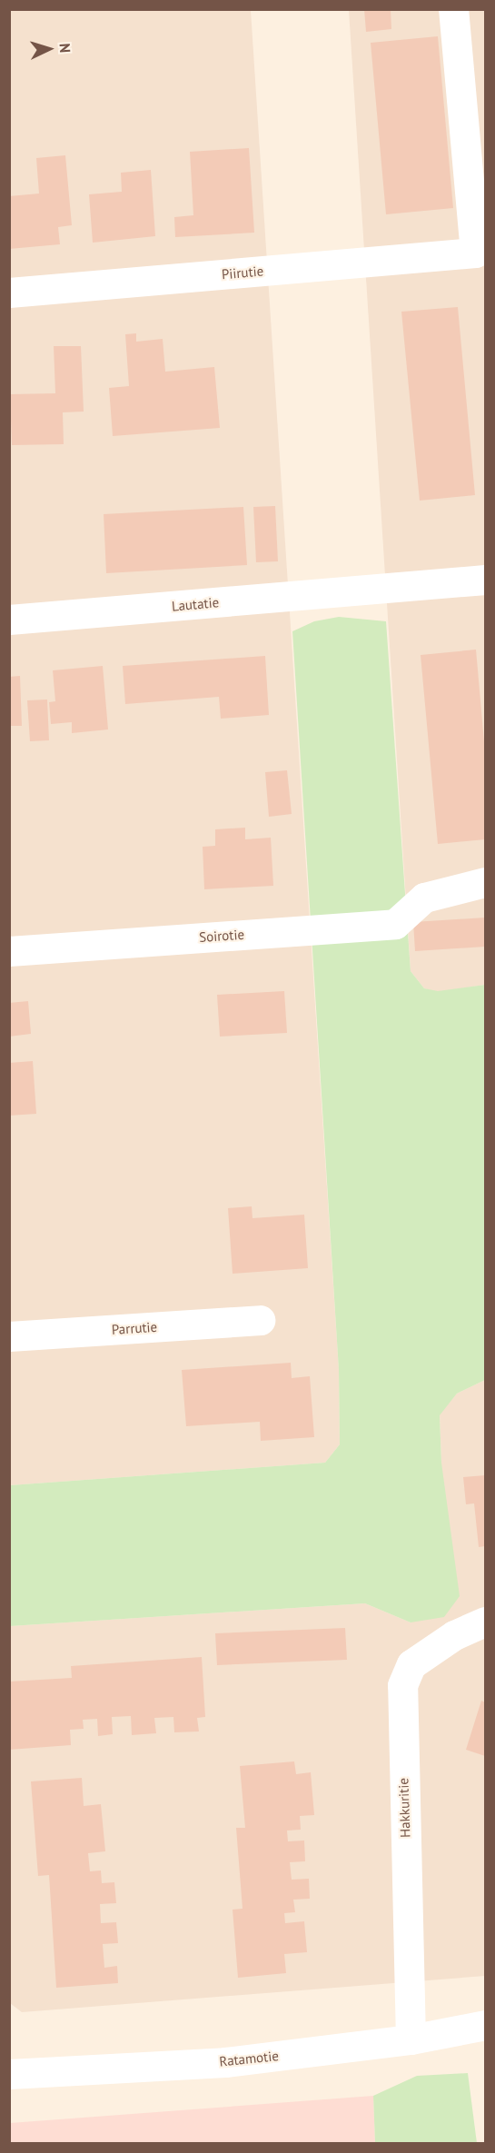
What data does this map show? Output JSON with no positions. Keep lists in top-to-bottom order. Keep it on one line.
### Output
{"streets":{"street":["Piirutie","Lautatie","Soirotie","Parrutie","Hakkuritie","Ratamotie"]},"crossings":[["Hakkuritie","Ratamotie"]],"north":"right"}
